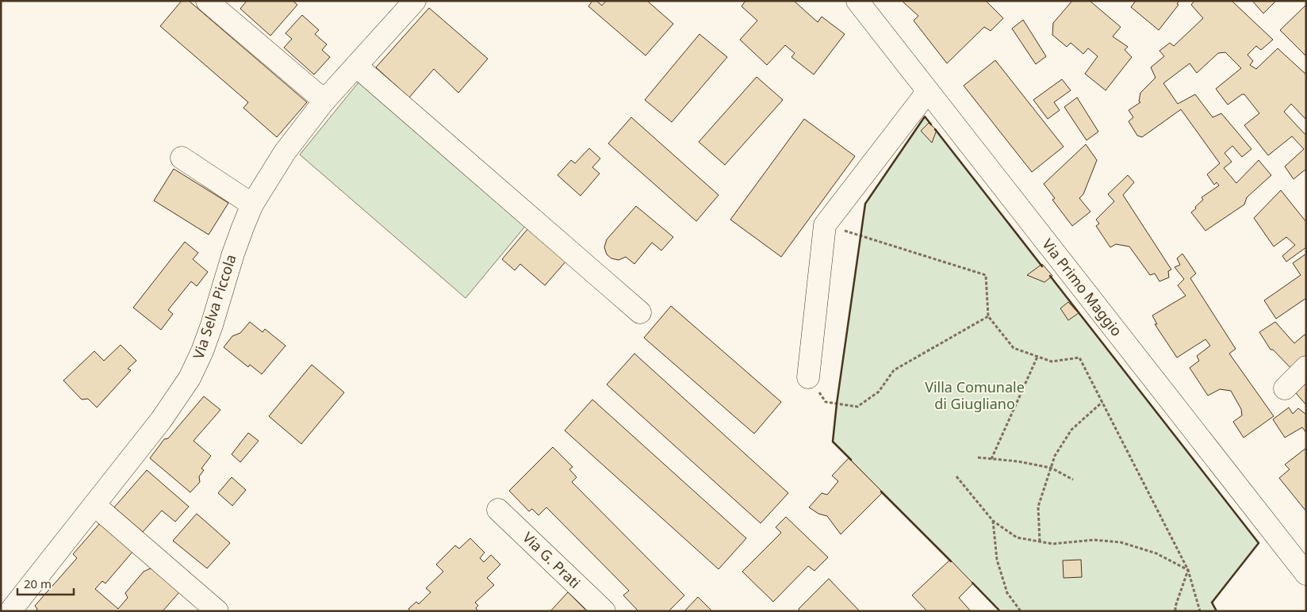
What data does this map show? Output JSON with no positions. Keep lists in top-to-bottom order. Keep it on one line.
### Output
{"streets":{"street":["Via Primo Maggio","Via Selva Piccola","Via G. Prati"]},"parks":["Villa Comunale di Giugliano"],"scale_bar":"20 m"}
